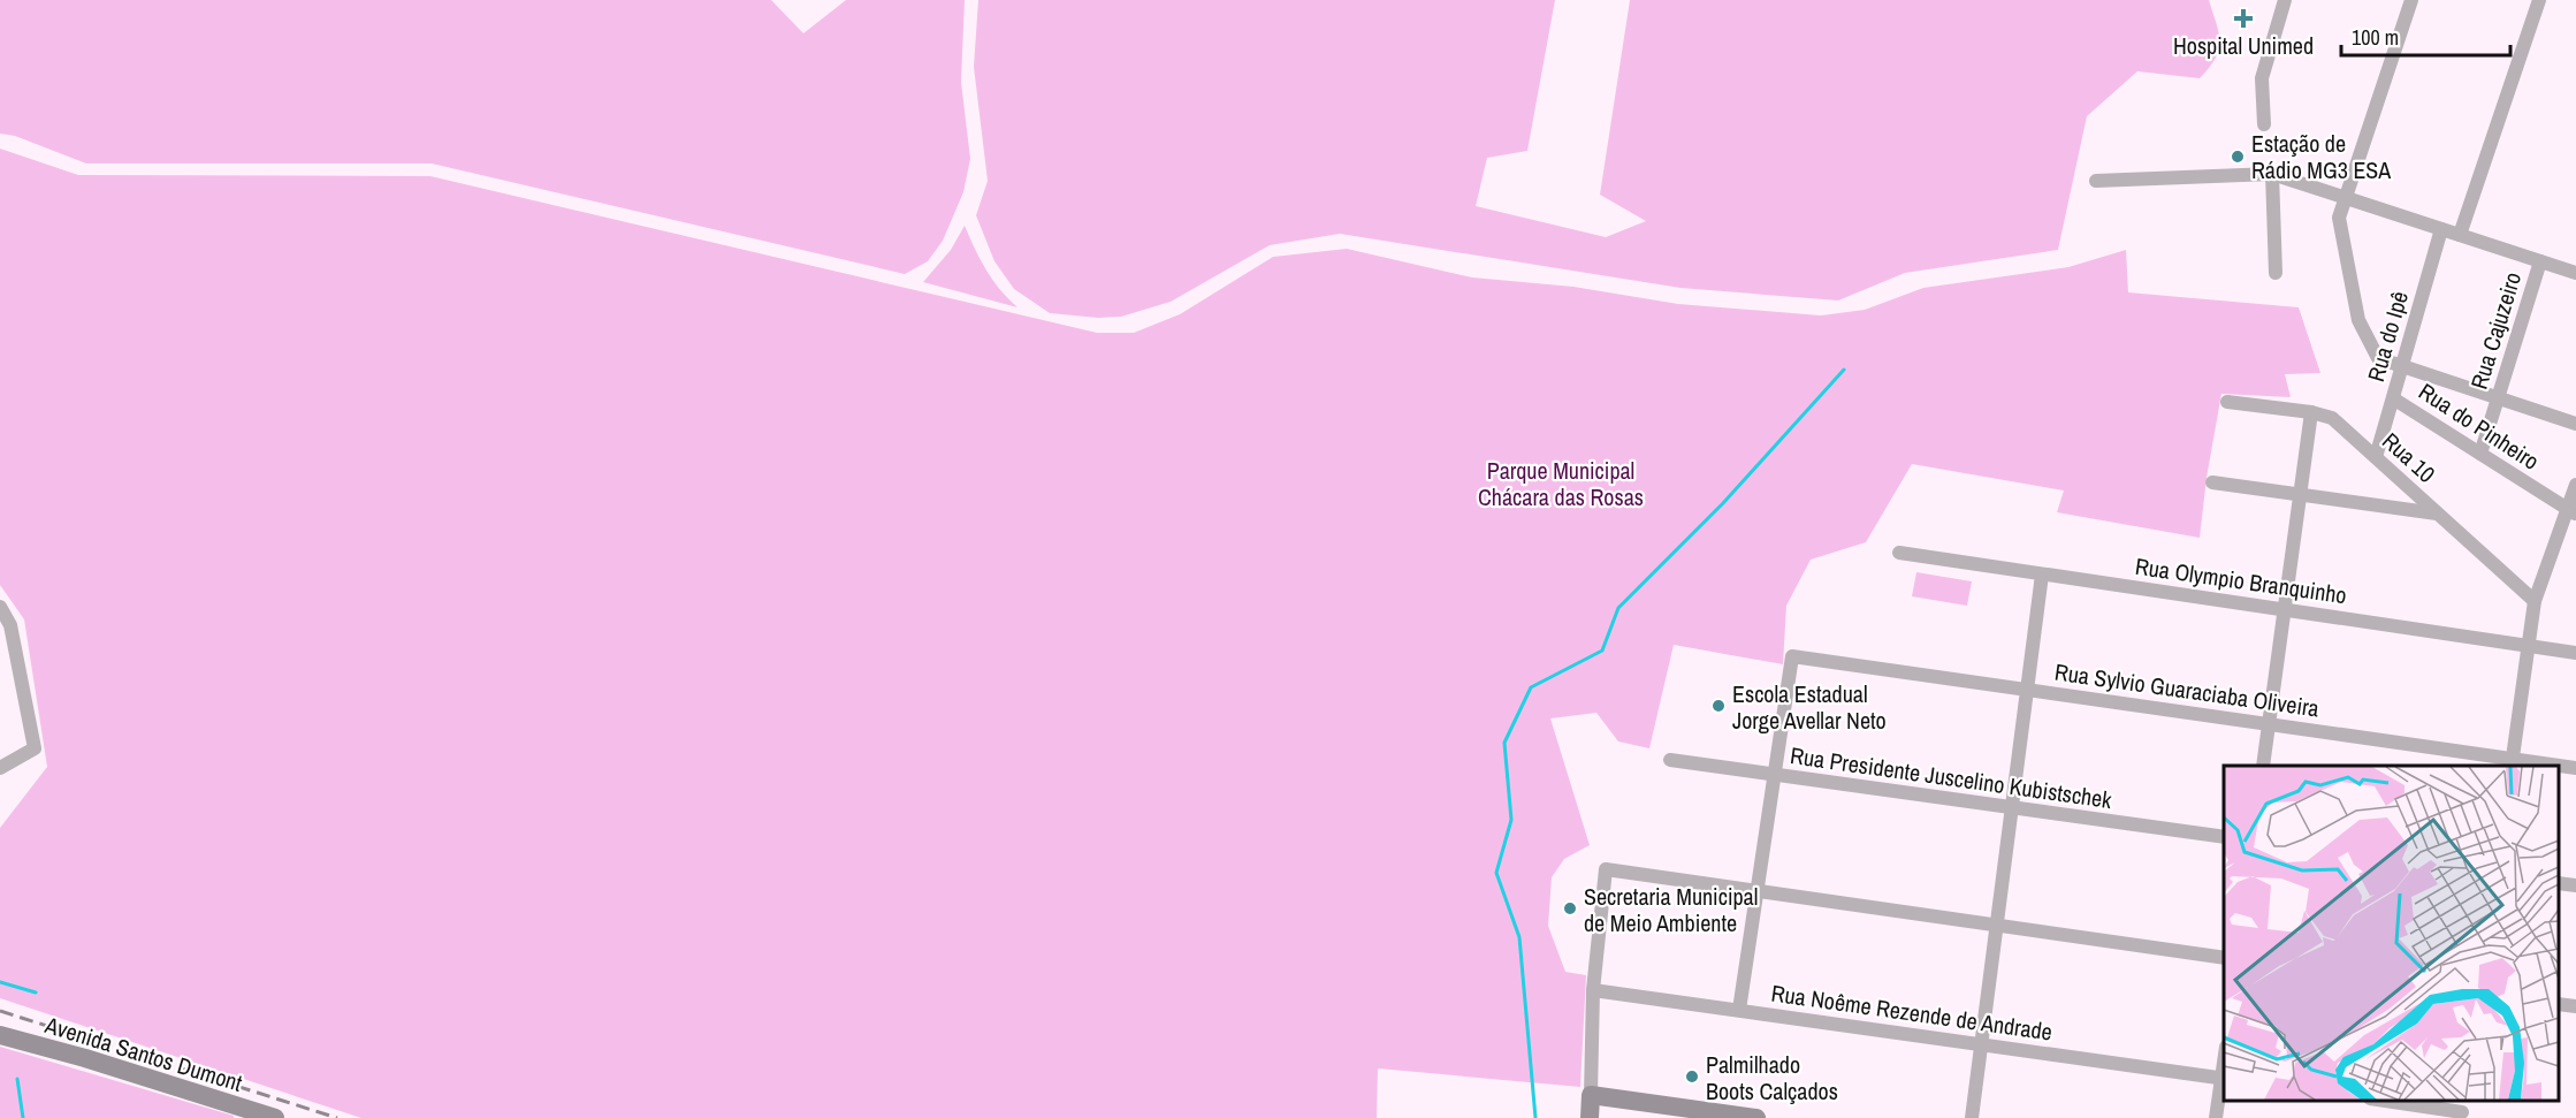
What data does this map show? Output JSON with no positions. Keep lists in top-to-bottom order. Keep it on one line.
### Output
{"streets":{"street":["Rua Cajuzeiro","Rua do Ipê","Rua do Pinheiro","Rua 10","Rua Olympio Branquinho","Rua Sylvio Guaraciaba Oliveira","Rua Presidente Juscelino Kubistschek","Rua Noême Rezende de Andrade","Avenida Santos Dumont"]},"crossings":[["Rua Cajuzeiro","Rua do Pinheiro"],["Rua do Ipê","Rua do Pinheiro"],["Rua do Ipê","Rua 10"],["Rua Sylvio Guaraciaba Oliveira","Rua Presidente Juscelino Kubistschek"]],"parks":["Parque Municipal Chácara das Rosas"],"places":{"health":["Hospital Unimed"],"other":["Estação de Rádio MG3 ESA","Escola Estadual Jorge Avellar Neto","Secretaria Municipal de Meio Ambiente","Palmilhado Boots Calçados"]},"scale_bar":"100 m"}
